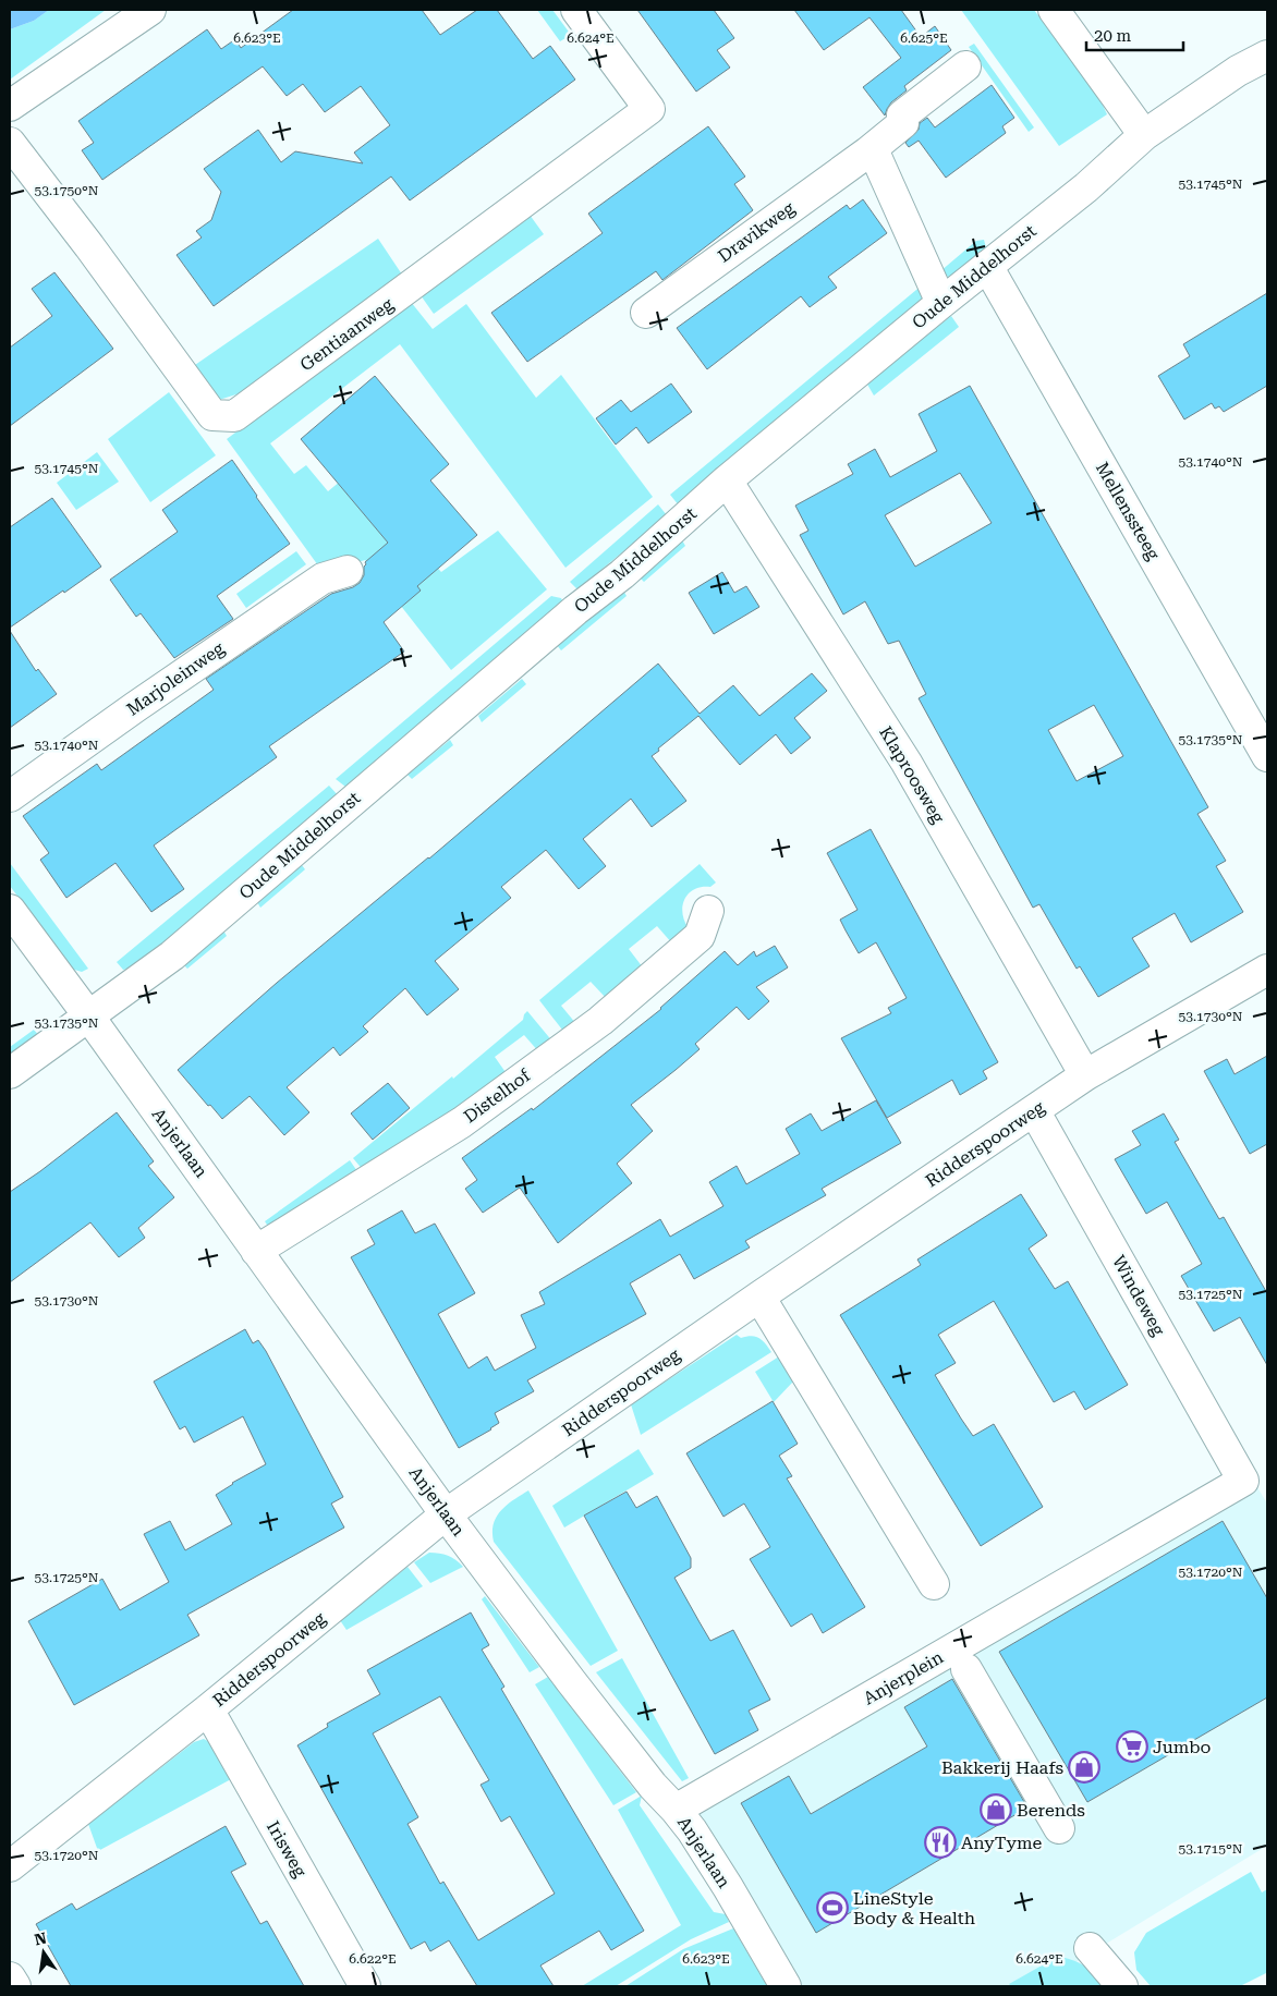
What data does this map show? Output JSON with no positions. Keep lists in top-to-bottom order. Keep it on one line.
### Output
{"streets":{"street":["Dravikweg","Oude Middelhorst","Gentiaanweg","Mellenssteeg","Marjoleinweg","Klaproosweg","Distelhof","Anjerlaan","Ridderspoorweg","Windeweg","Anjerplein","Irisweg"]},"crossings":[["Oude Middelhorst","Mellenssteeg"],["Oude Middelhorst","Klaproosweg"],["Oude Middelhorst","Anjerlaan"],["Klaproosweg","Ridderspoorweg"],["Distelhof","Anjerlaan"],["Anjerlaan","Ridderspoorweg"],["Anjerlaan","Anjerplein"],["Ridderspoorweg","Windeweg"],["Ridderspoorweg","Irisweg"],["Windeweg","Anjerplein"]],"places":{"supermarket":["Jumbo"],"shop":["Bakkerij Haafs","Berends"],"restaurant":["AnyTyme"],"sports":["LineStyle Body & Health"]},"scale_bar":"20 m","north":"top","coordinates":["6.623°E","6.624°E","6.625°E","53.1745°N","53.1750°N","53.1740°N","53.1735°N","53.1730°N","53.1725°N","53.1720°N","53.1715°N","6.622°E"]}
